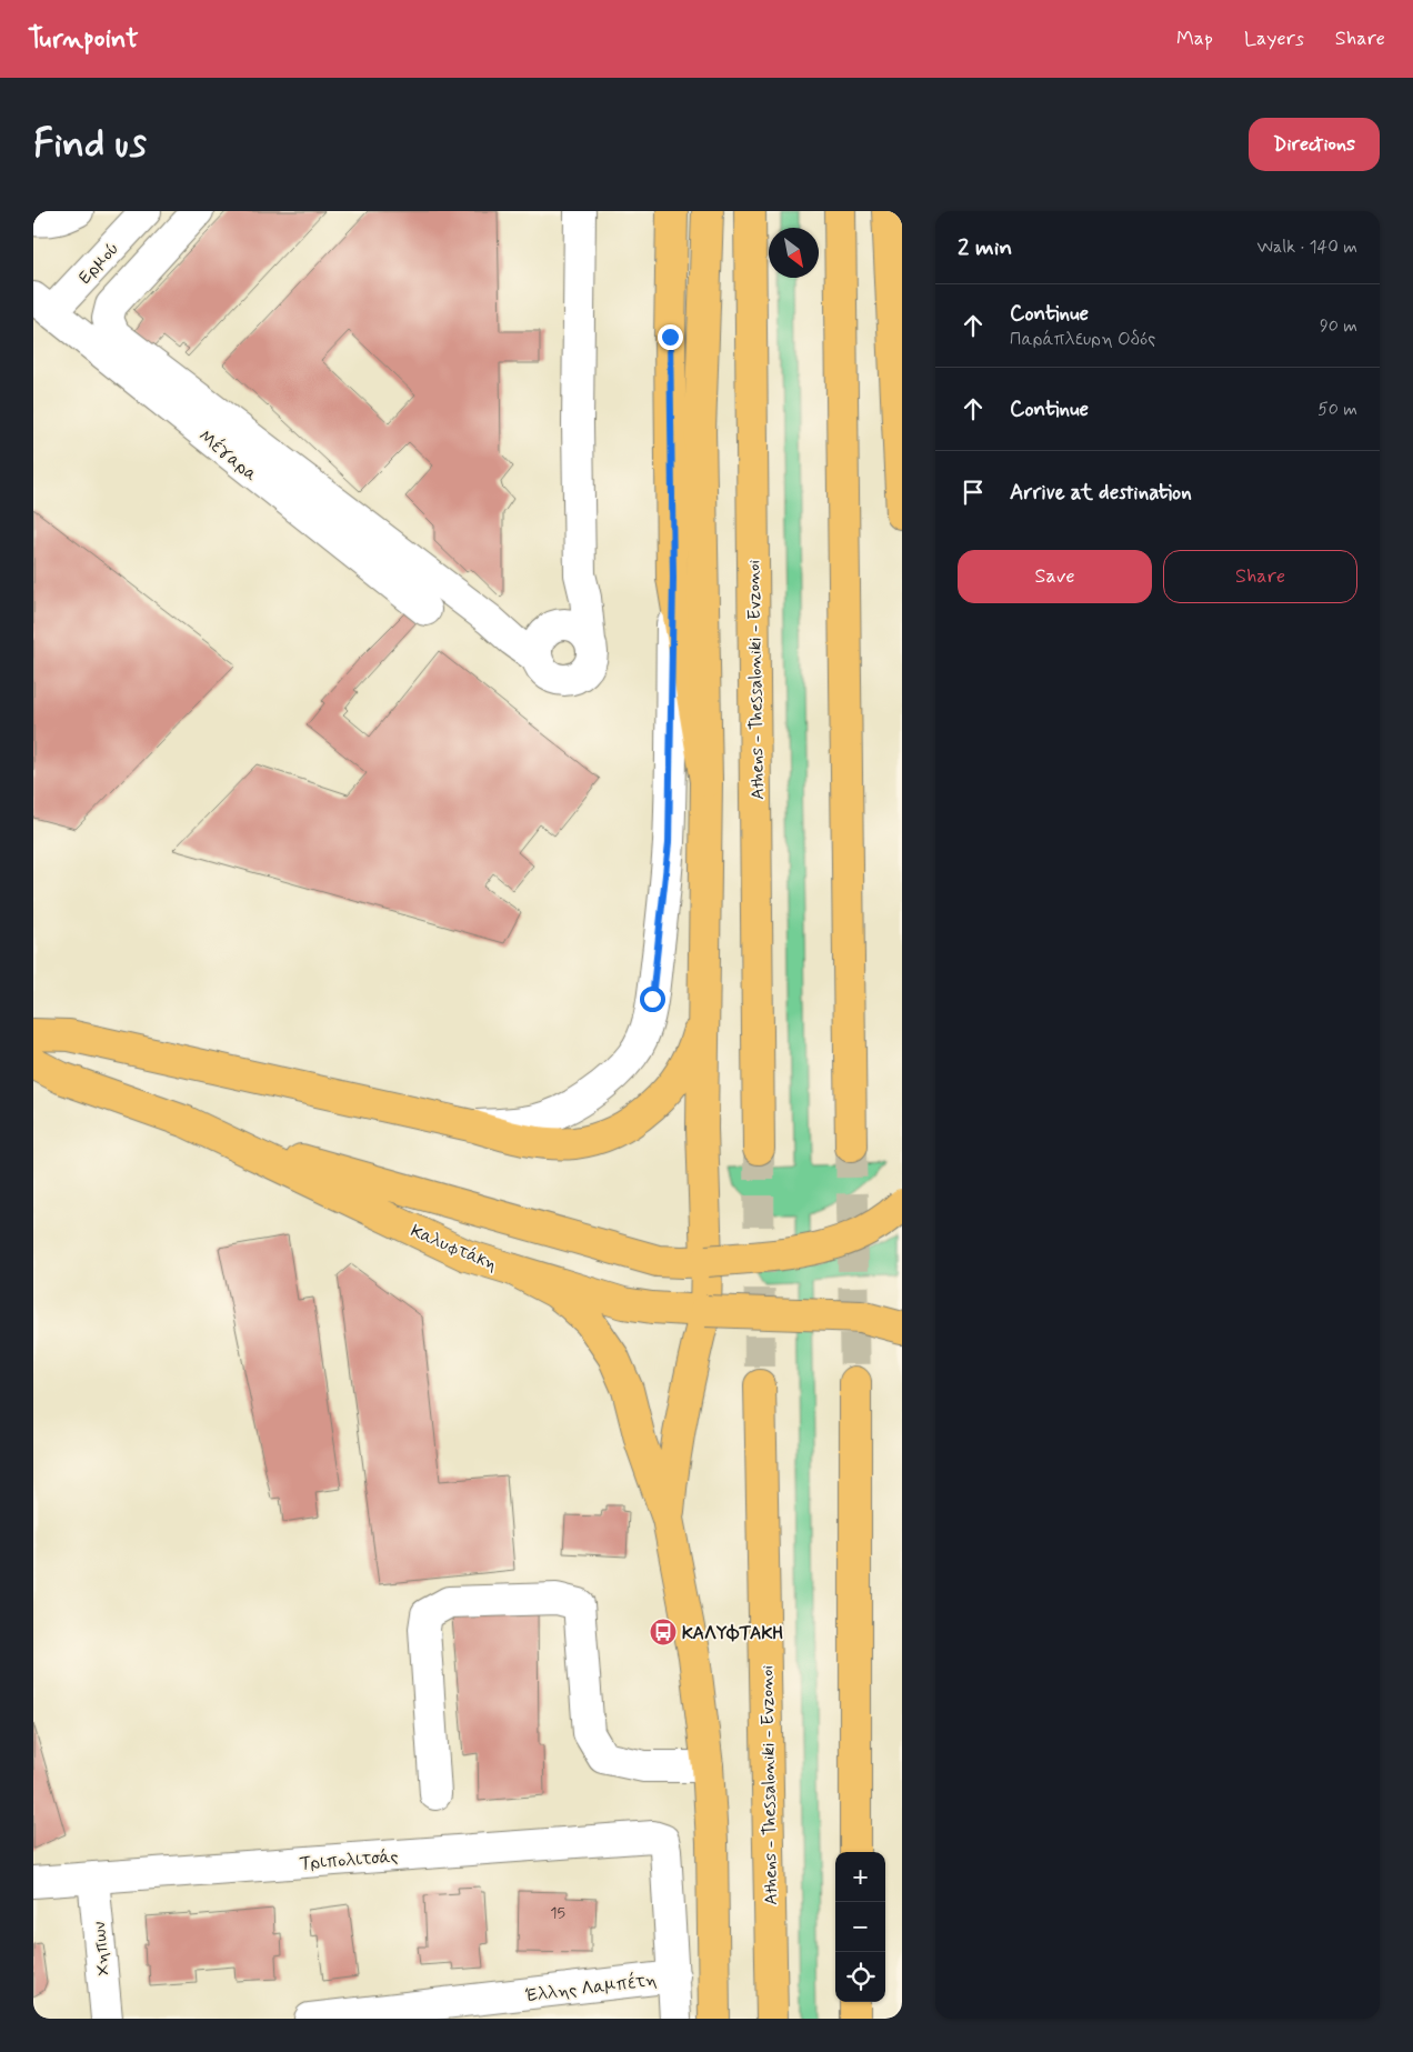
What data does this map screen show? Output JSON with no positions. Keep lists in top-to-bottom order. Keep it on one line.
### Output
{"streets":{"main road":["Athens - Thessaloniki - Evzonoi","Καλυφτάκη"],"street":["Ερμού","Μέγαρα","Τριπολιτσάς","Χηπων","Έλλης Λαμπέτη"]},"crossings":[["Ερμού","Μέγαρα"],["Τριπολιτσάς","Χηπων"],["Τριπολιτσάς","Έλλης Λαμπέτη"]],"places":{"bus stop":["ΚΑΛΥΦΤΑΚΗ"]},"house_numbers":["15"],"north":"bottom right","page":{"header":"Turnpoint","nav":["Map","Layers","Share"],"buttons":["Directions",["Save","Share"]],"title":"Find us","heading":["2 min","Walk · 140 m"],"list":[["Continue","Παράπλευρη Οδός","90 m"],["Continue","50 m"],"Arrive at destination"],"map_buttons":["+","−"]}}
